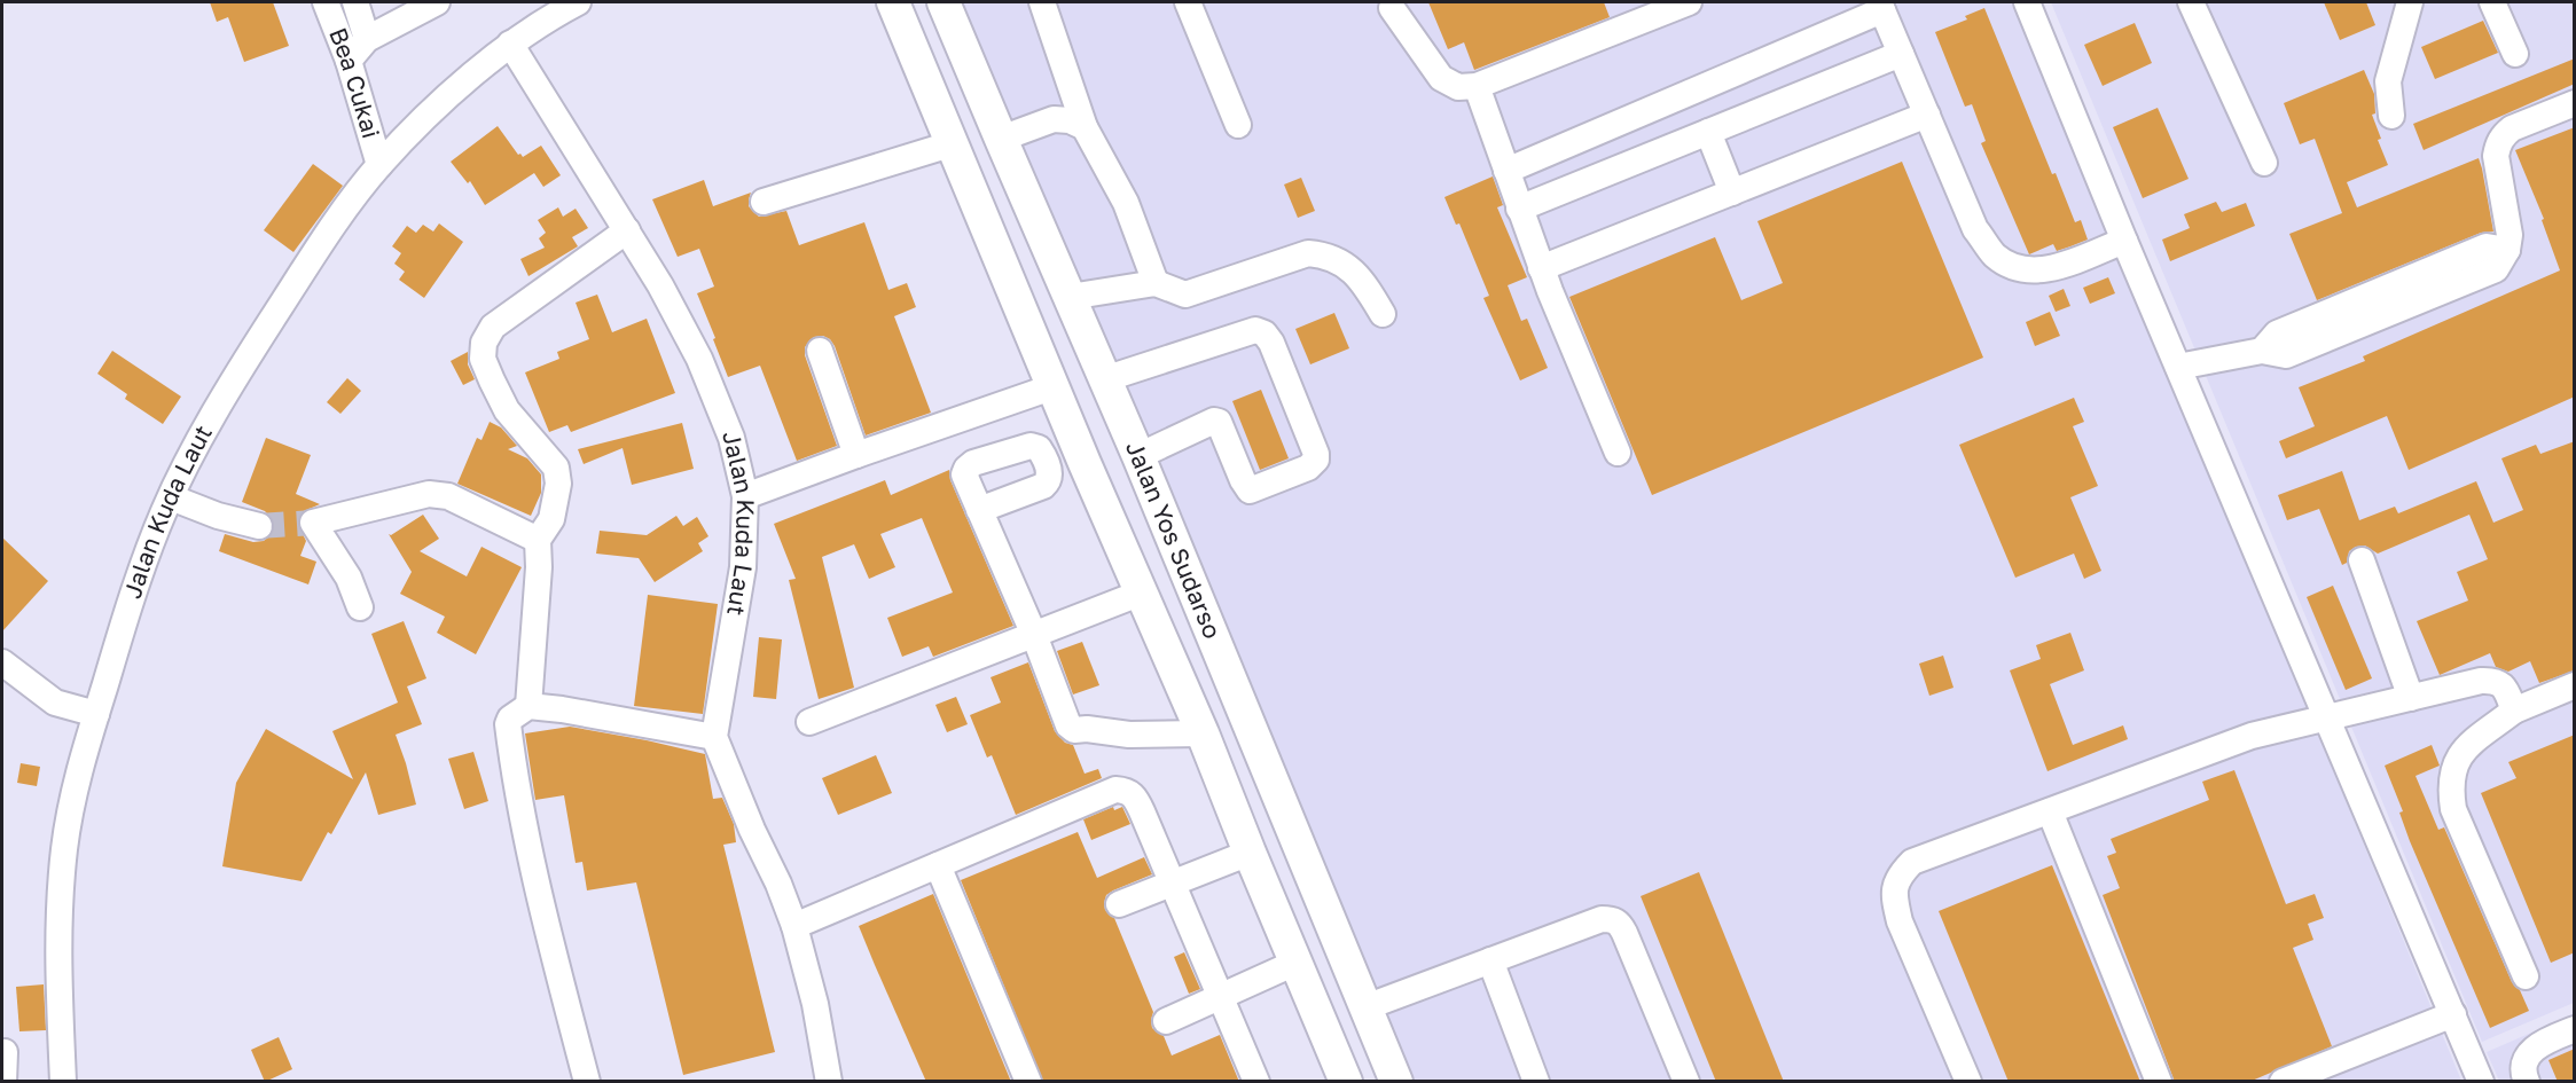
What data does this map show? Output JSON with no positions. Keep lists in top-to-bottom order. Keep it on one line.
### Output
{"streets":{"main road":["Jalan Yos Sudarso"],"street":["Bea Cukai","Jalan Kuda Laut"]},"crossings":[["Bea Cukai","Jalan Kuda Laut"]]}
